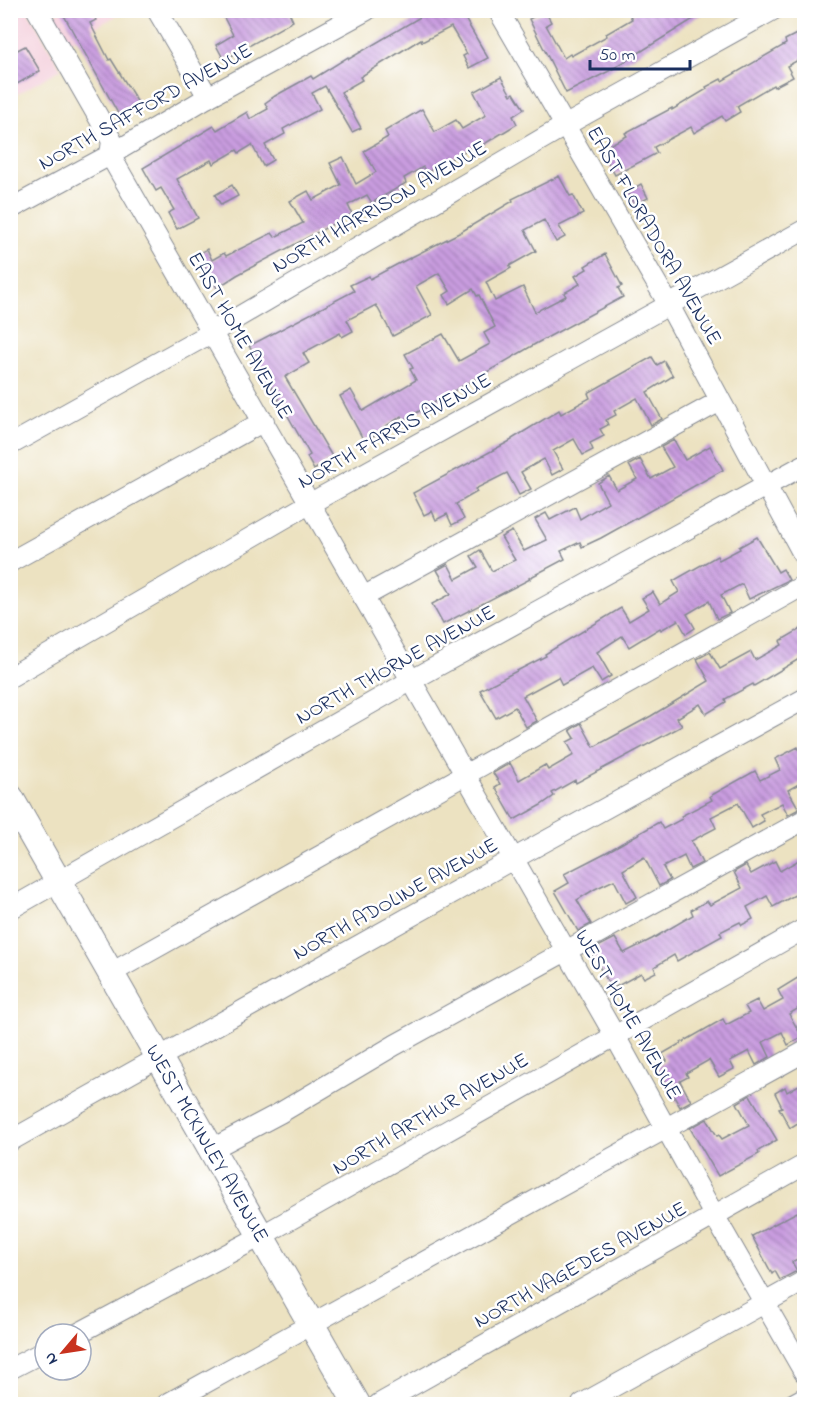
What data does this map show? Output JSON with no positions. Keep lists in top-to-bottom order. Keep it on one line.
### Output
{"streets":{"main road":["WEST MCKINLEY AVENUE"],"street":["NORTH SAFFORD AVENUE","NORTH HARRISON AVENUE","EAST FLORADORA AVENUE","EAST HOME AVENUE","NORTH FARRIS AVENUE","NORTH THORNE AVENUE","NORTH ADOLINE AVENUE","WEST HOME AVENUE","NORTH ARTHUR AVENUE","NORTH VAGEDES AVENUE"]},"crossings":[["NORTH SAFFORD AVENUE","EAST HOME AVENUE"],["NORTH HARRISON AVENUE","EAST FLORADORA AVENUE"],["NORTH HARRISON AVENUE","EAST HOME AVENUE"],["EAST FLORADORA AVENUE","NORTH FARRIS AVENUE"],["EAST FLORADORA AVENUE","NORTH THORNE AVENUE"],["EAST HOME AVENUE","NORTH FARRIS AVENUE"],["EAST HOME AVENUE","NORTH THORNE AVENUE"],["EAST HOME AVENUE","WEST HOME AVENUE"],["NORTH THORNE AVENUE","WEST HOME AVENUE"],["NORTH THORNE AVENUE","WEST MCKINLEY AVENUE"],["NORTH ADOLINE AVENUE","WEST HOME AVENUE"],["NORTH ADOLINE AVENUE","WEST MCKINLEY AVENUE"],["WEST HOME AVENUE","NORTH ARTHUR AVENUE"],["WEST HOME AVENUE","NORTH VAGEDES AVENUE"],["NORTH ARTHUR AVENUE","WEST MCKINLEY AVENUE"]],"scale_bar":"50 m","north":"bottom left"}
